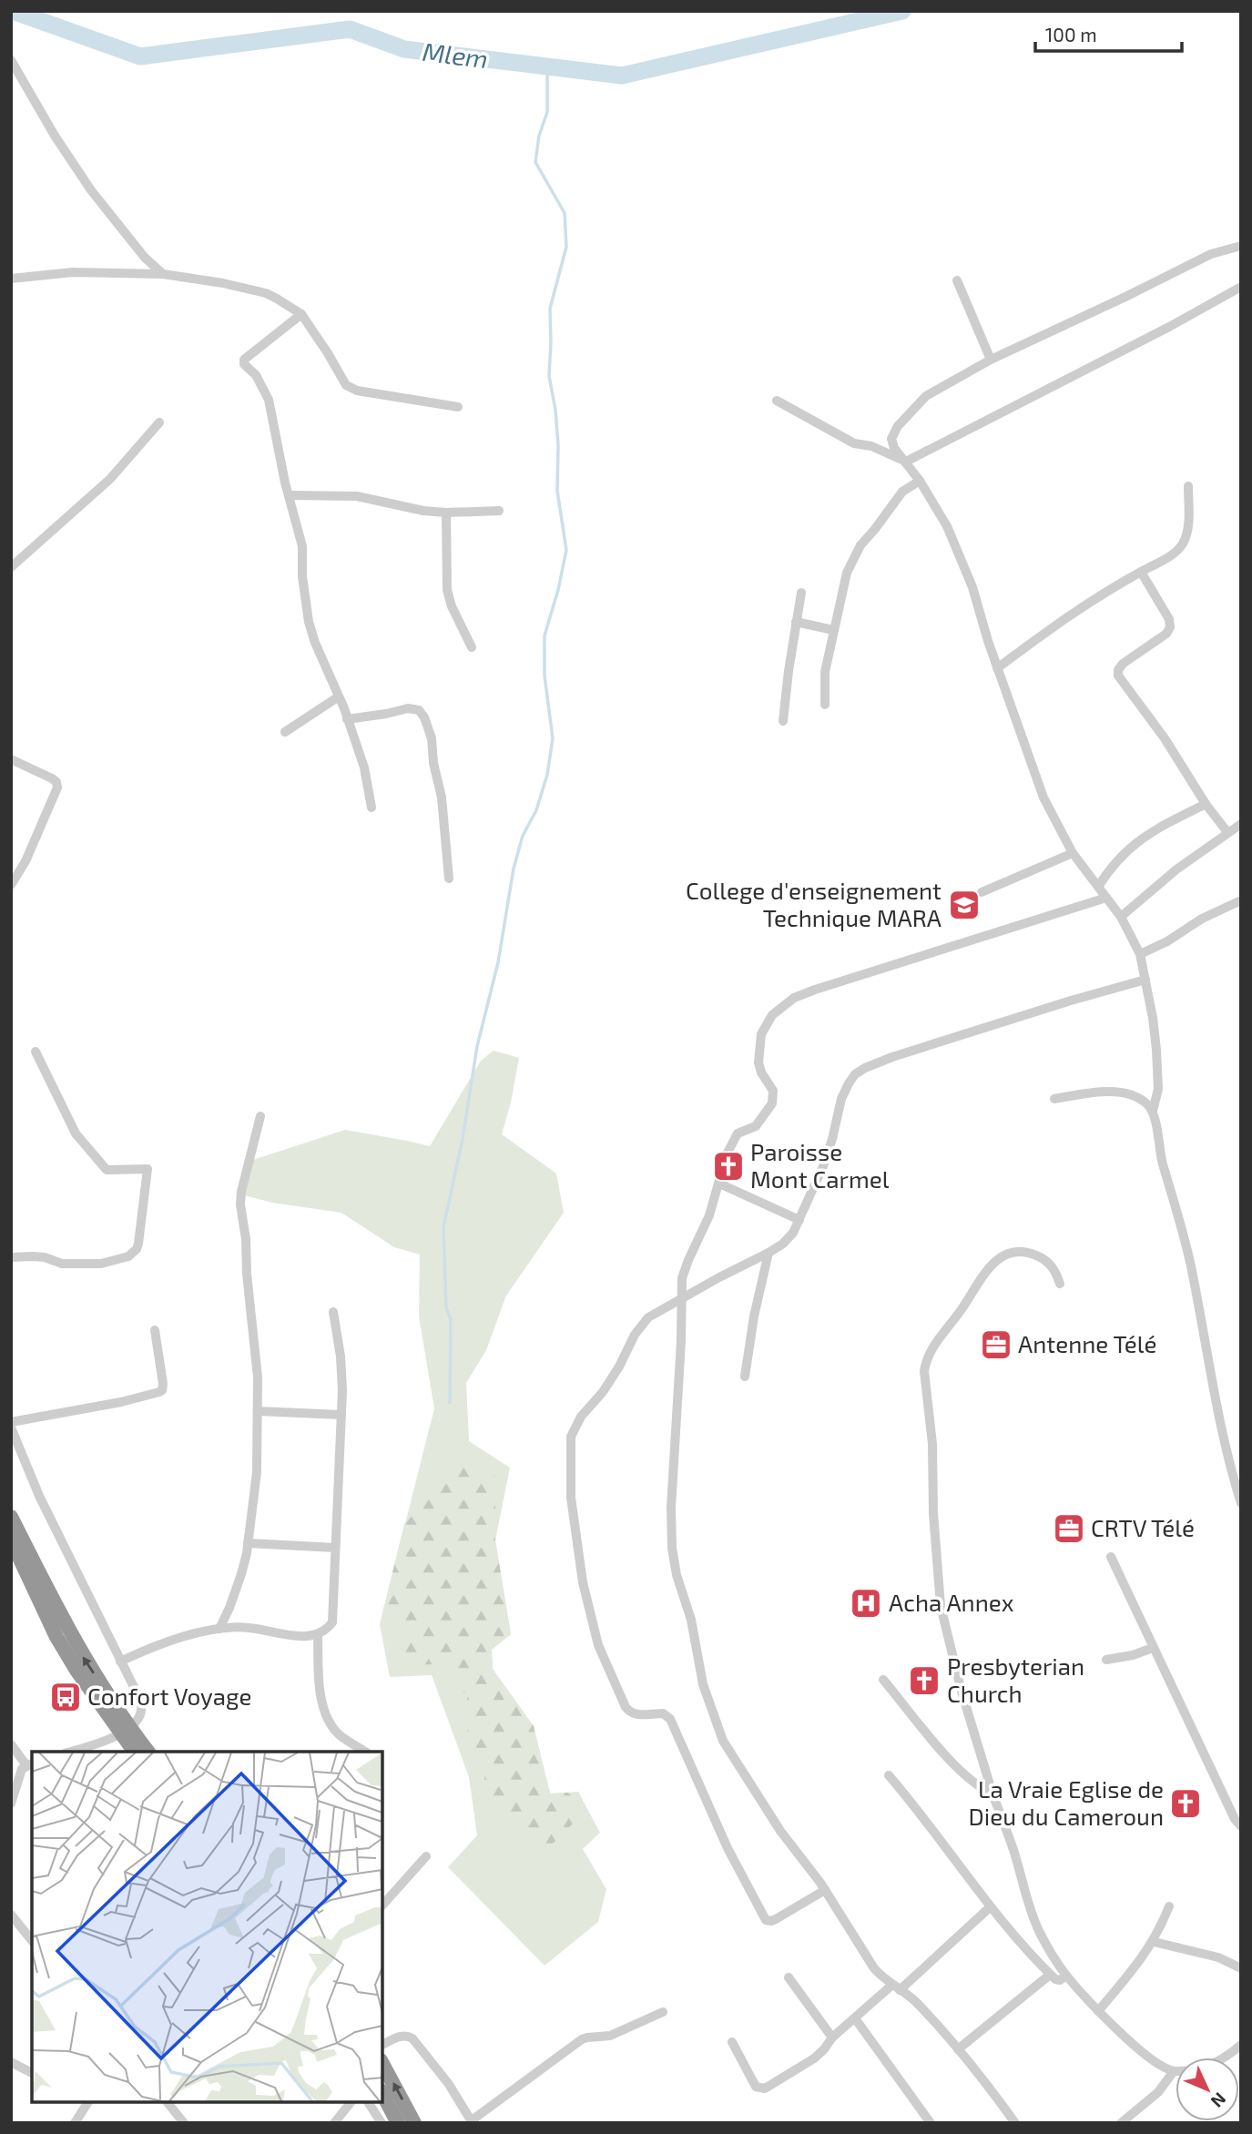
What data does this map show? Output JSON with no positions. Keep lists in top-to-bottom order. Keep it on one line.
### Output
{"water":["Mlem"],"places":{"school or university":["College d'enseignement Technique MARA"],"church":["Paroisse Mont Carmel","Presbyterian Church","La Vraie Eglise de Dieu du Cameroun"],"office":["Antenne Télé","CRTV Télé"],"hospital":["Acha Annex"],"bus stop":["Confort Voyage"]},"scale_bar":"100 m","north":"bottom right"}
